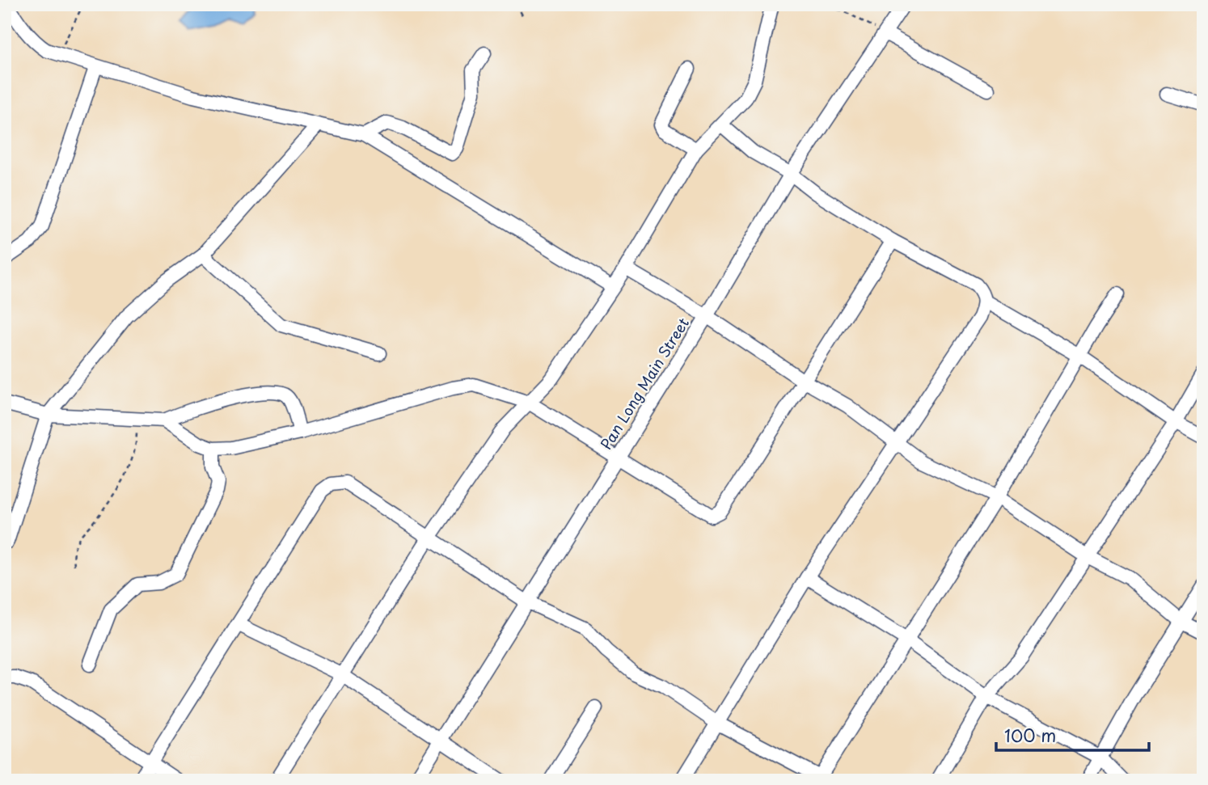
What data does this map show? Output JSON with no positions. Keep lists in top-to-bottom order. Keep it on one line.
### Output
{"streets":{"street":["Pan Long Main Street"]},"scale_bar":"100 m"}
